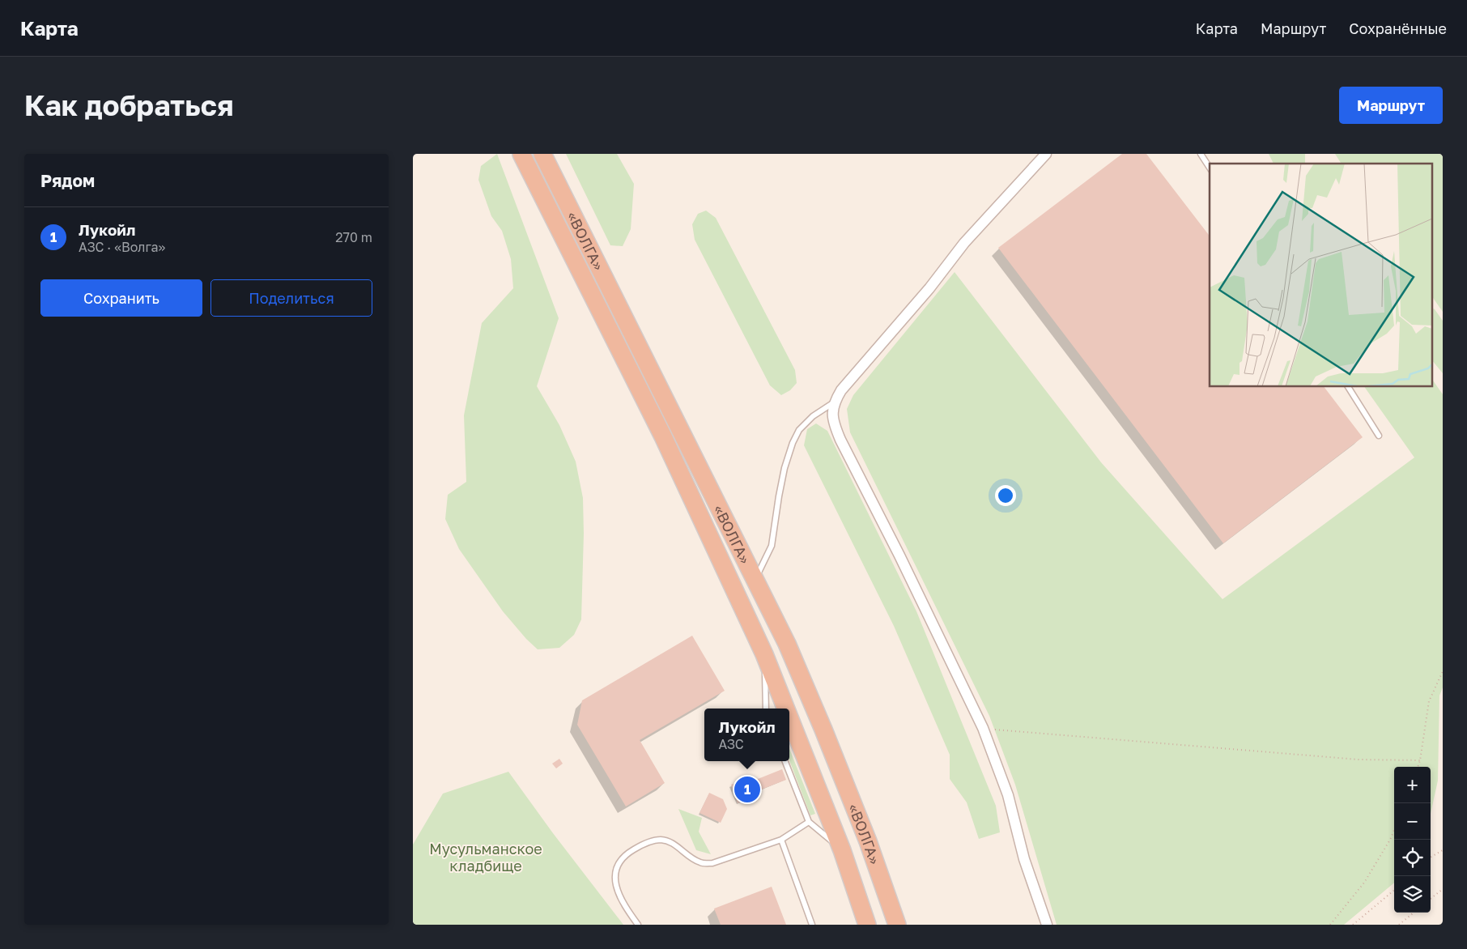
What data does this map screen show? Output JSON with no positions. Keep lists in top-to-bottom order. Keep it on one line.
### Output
{"streets":{"highway":["«ВОЛГА»"]},"parks":["Мусульманское кладбище"],"page":{"header":"Карта","nav":["Карта","Маршрут","Сохранённые"],"buttons":["Маршрут",["Сохранить","Поделиться"]],"title":"Как добраться","heading":"Рядом","list":[{"mark":"1","name":"Лукойл","note":"АЗС · «Волга»","value":"270 m"}],"popup":["Лукойл","АЗС"],"map_buttons":["+","−"],"pins":"1"}}
